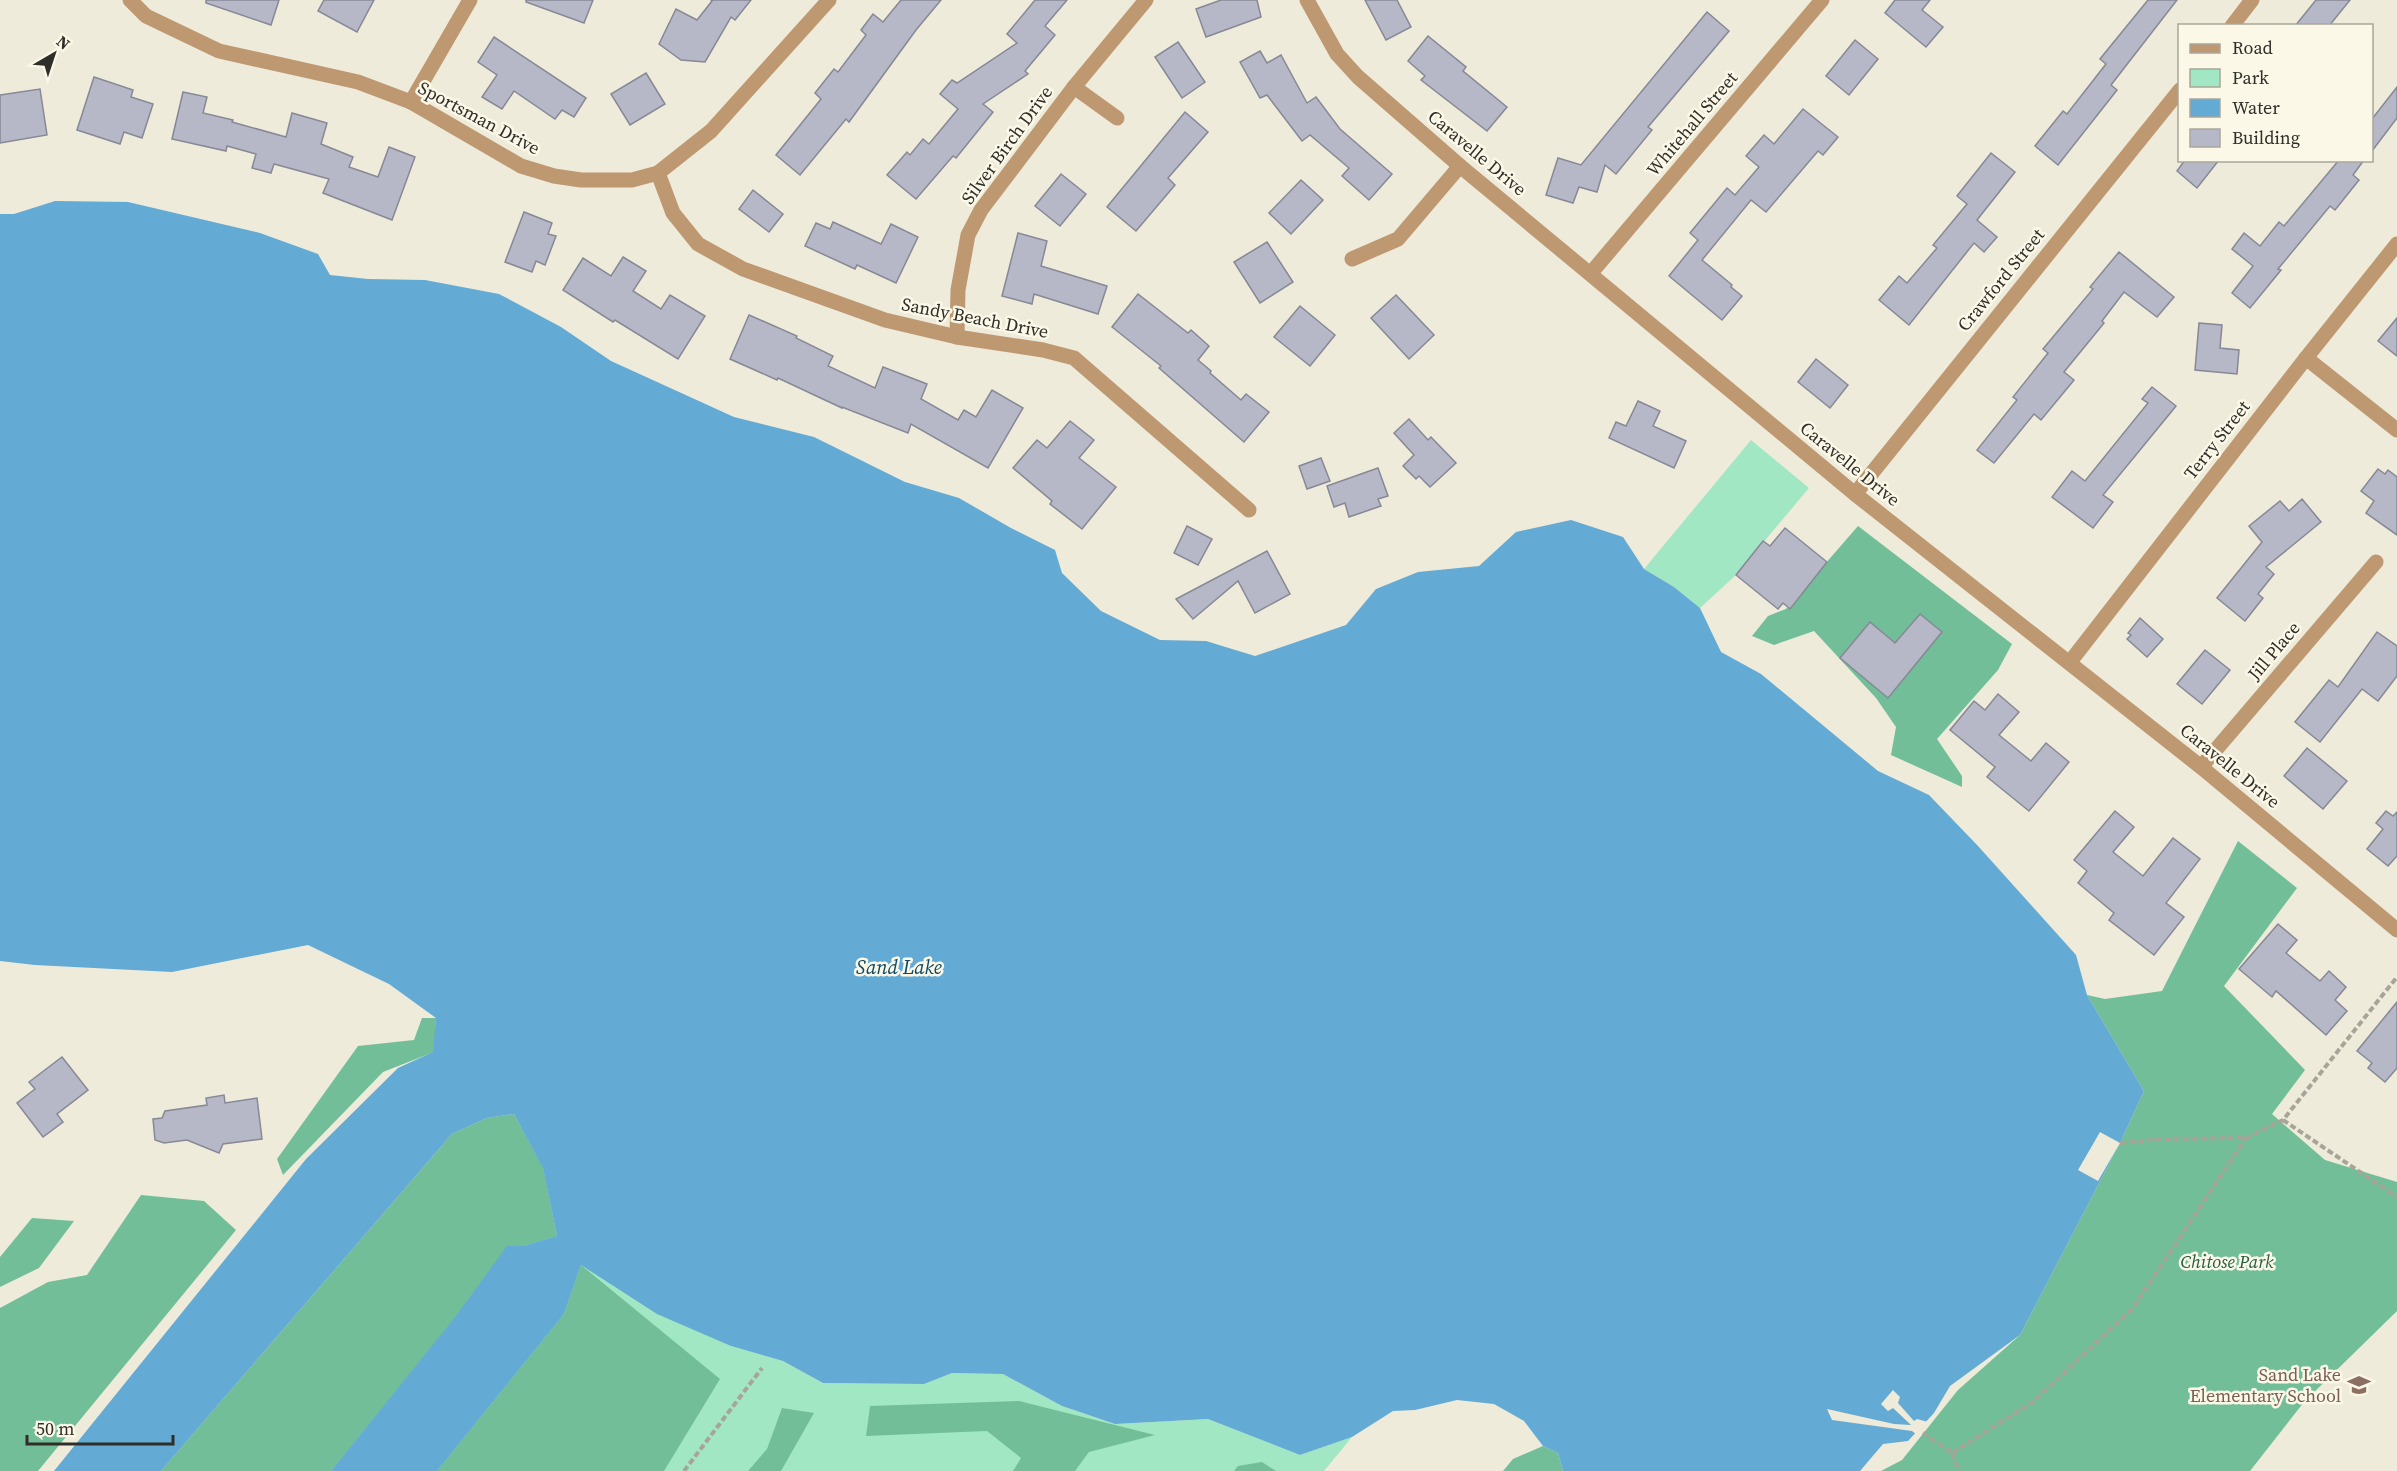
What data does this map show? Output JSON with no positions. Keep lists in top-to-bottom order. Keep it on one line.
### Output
{"streets":{"street":["Sportsman Drive","Whitehall Street","Silver Birch Drive","Caravelle Drive","Crawford Street","Sandy Beach Drive","Terry Street","Jill Place"]},"crossings":[["Sportsman Drive","Sandy Beach Drive"],["Whitehall Street","Caravelle Drive"],["Silver Birch Drive","Sandy Beach Drive"],["Caravelle Drive","Crawford Street"],["Caravelle Drive","Terry Street"],["Caravelle Drive","Jill Place"]],"water":["Sand Lake"],"parks":["Chitose Park"],"places":{"school or university":["Sand Lake Elementary School"]},"legend":["Road","Park","Water","Building"],"scale_bar":"50 m","north":"top right"}
